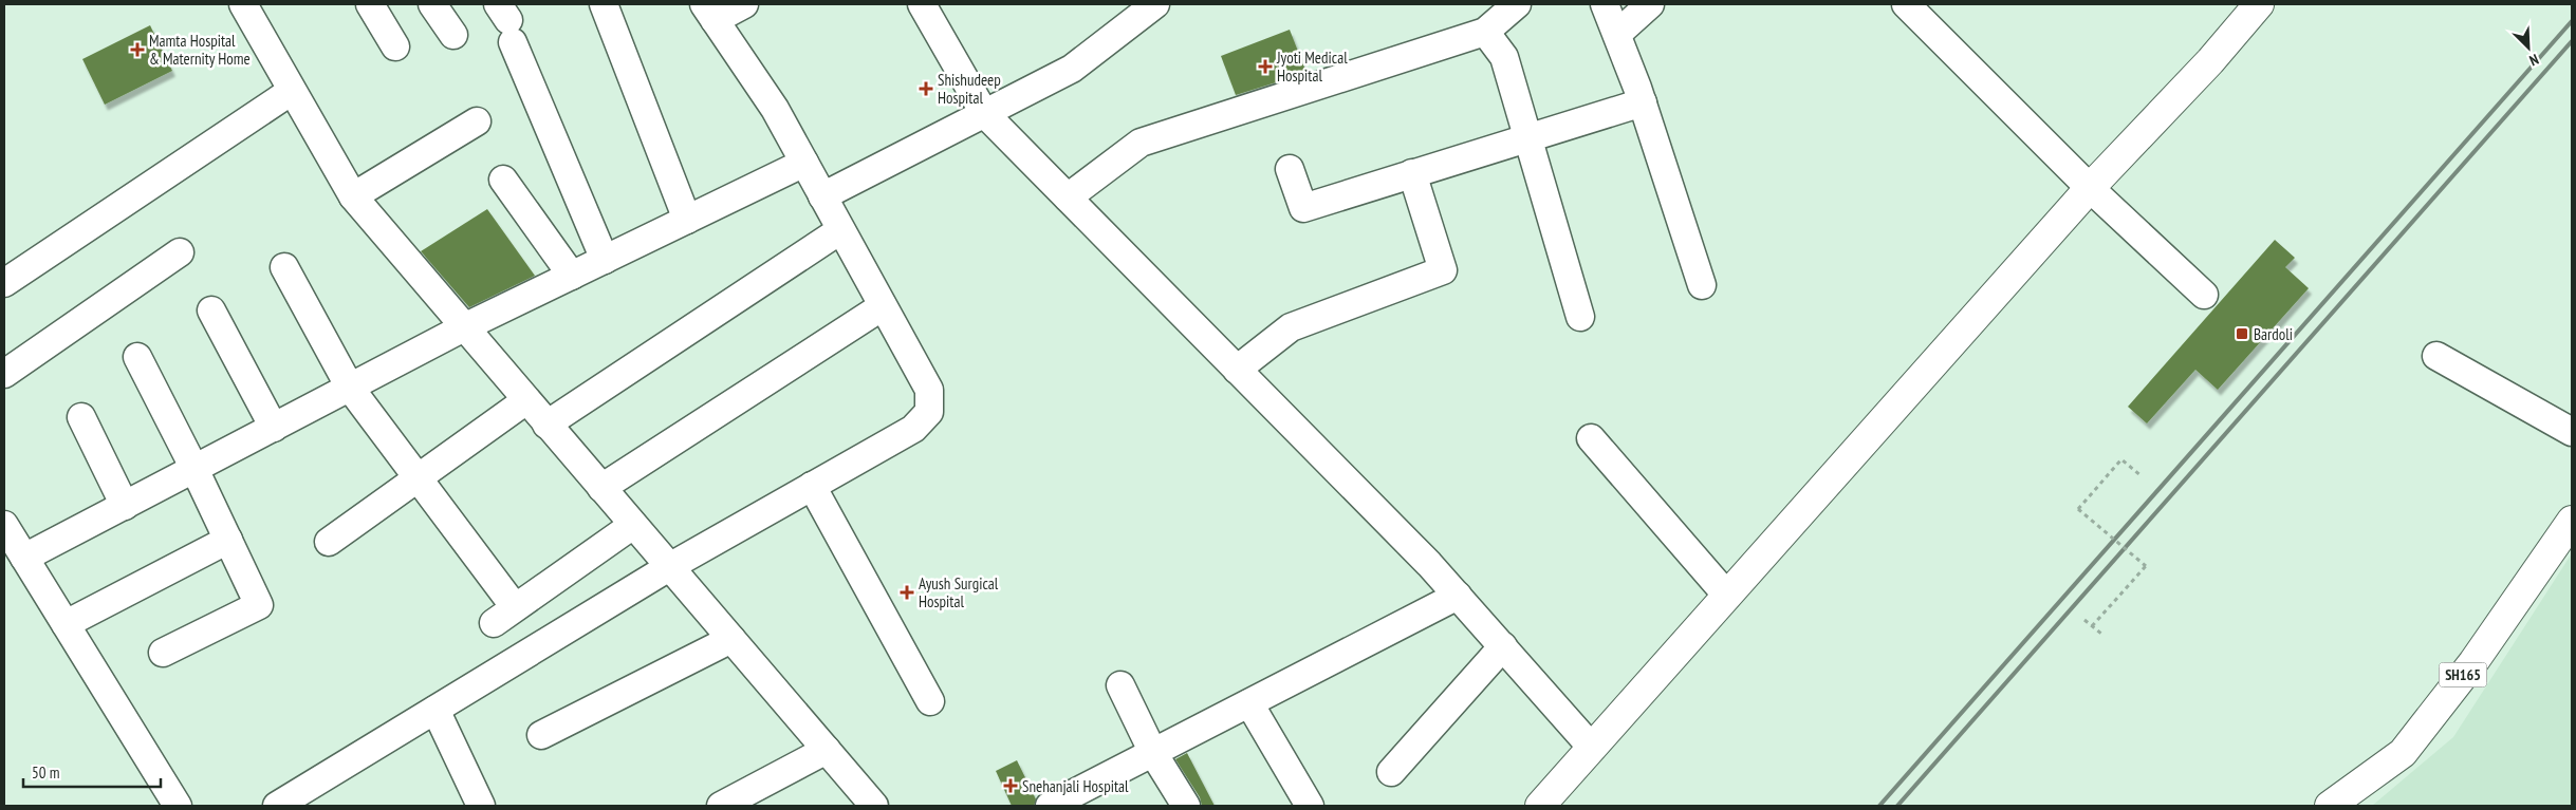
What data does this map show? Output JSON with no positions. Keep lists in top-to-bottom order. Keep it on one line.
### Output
{"streets":{"main road":["SH165"]},"places":{"health":["Mamta Hospital & Maternity Home","Jyoti Medical Hospital","Shishudeep Hospital","Ayush Surgical Hospital","Snehanjali Hospital"],"transit":["Bardoli"]},"scale_bar":"50 m","north":"bottom right"}
